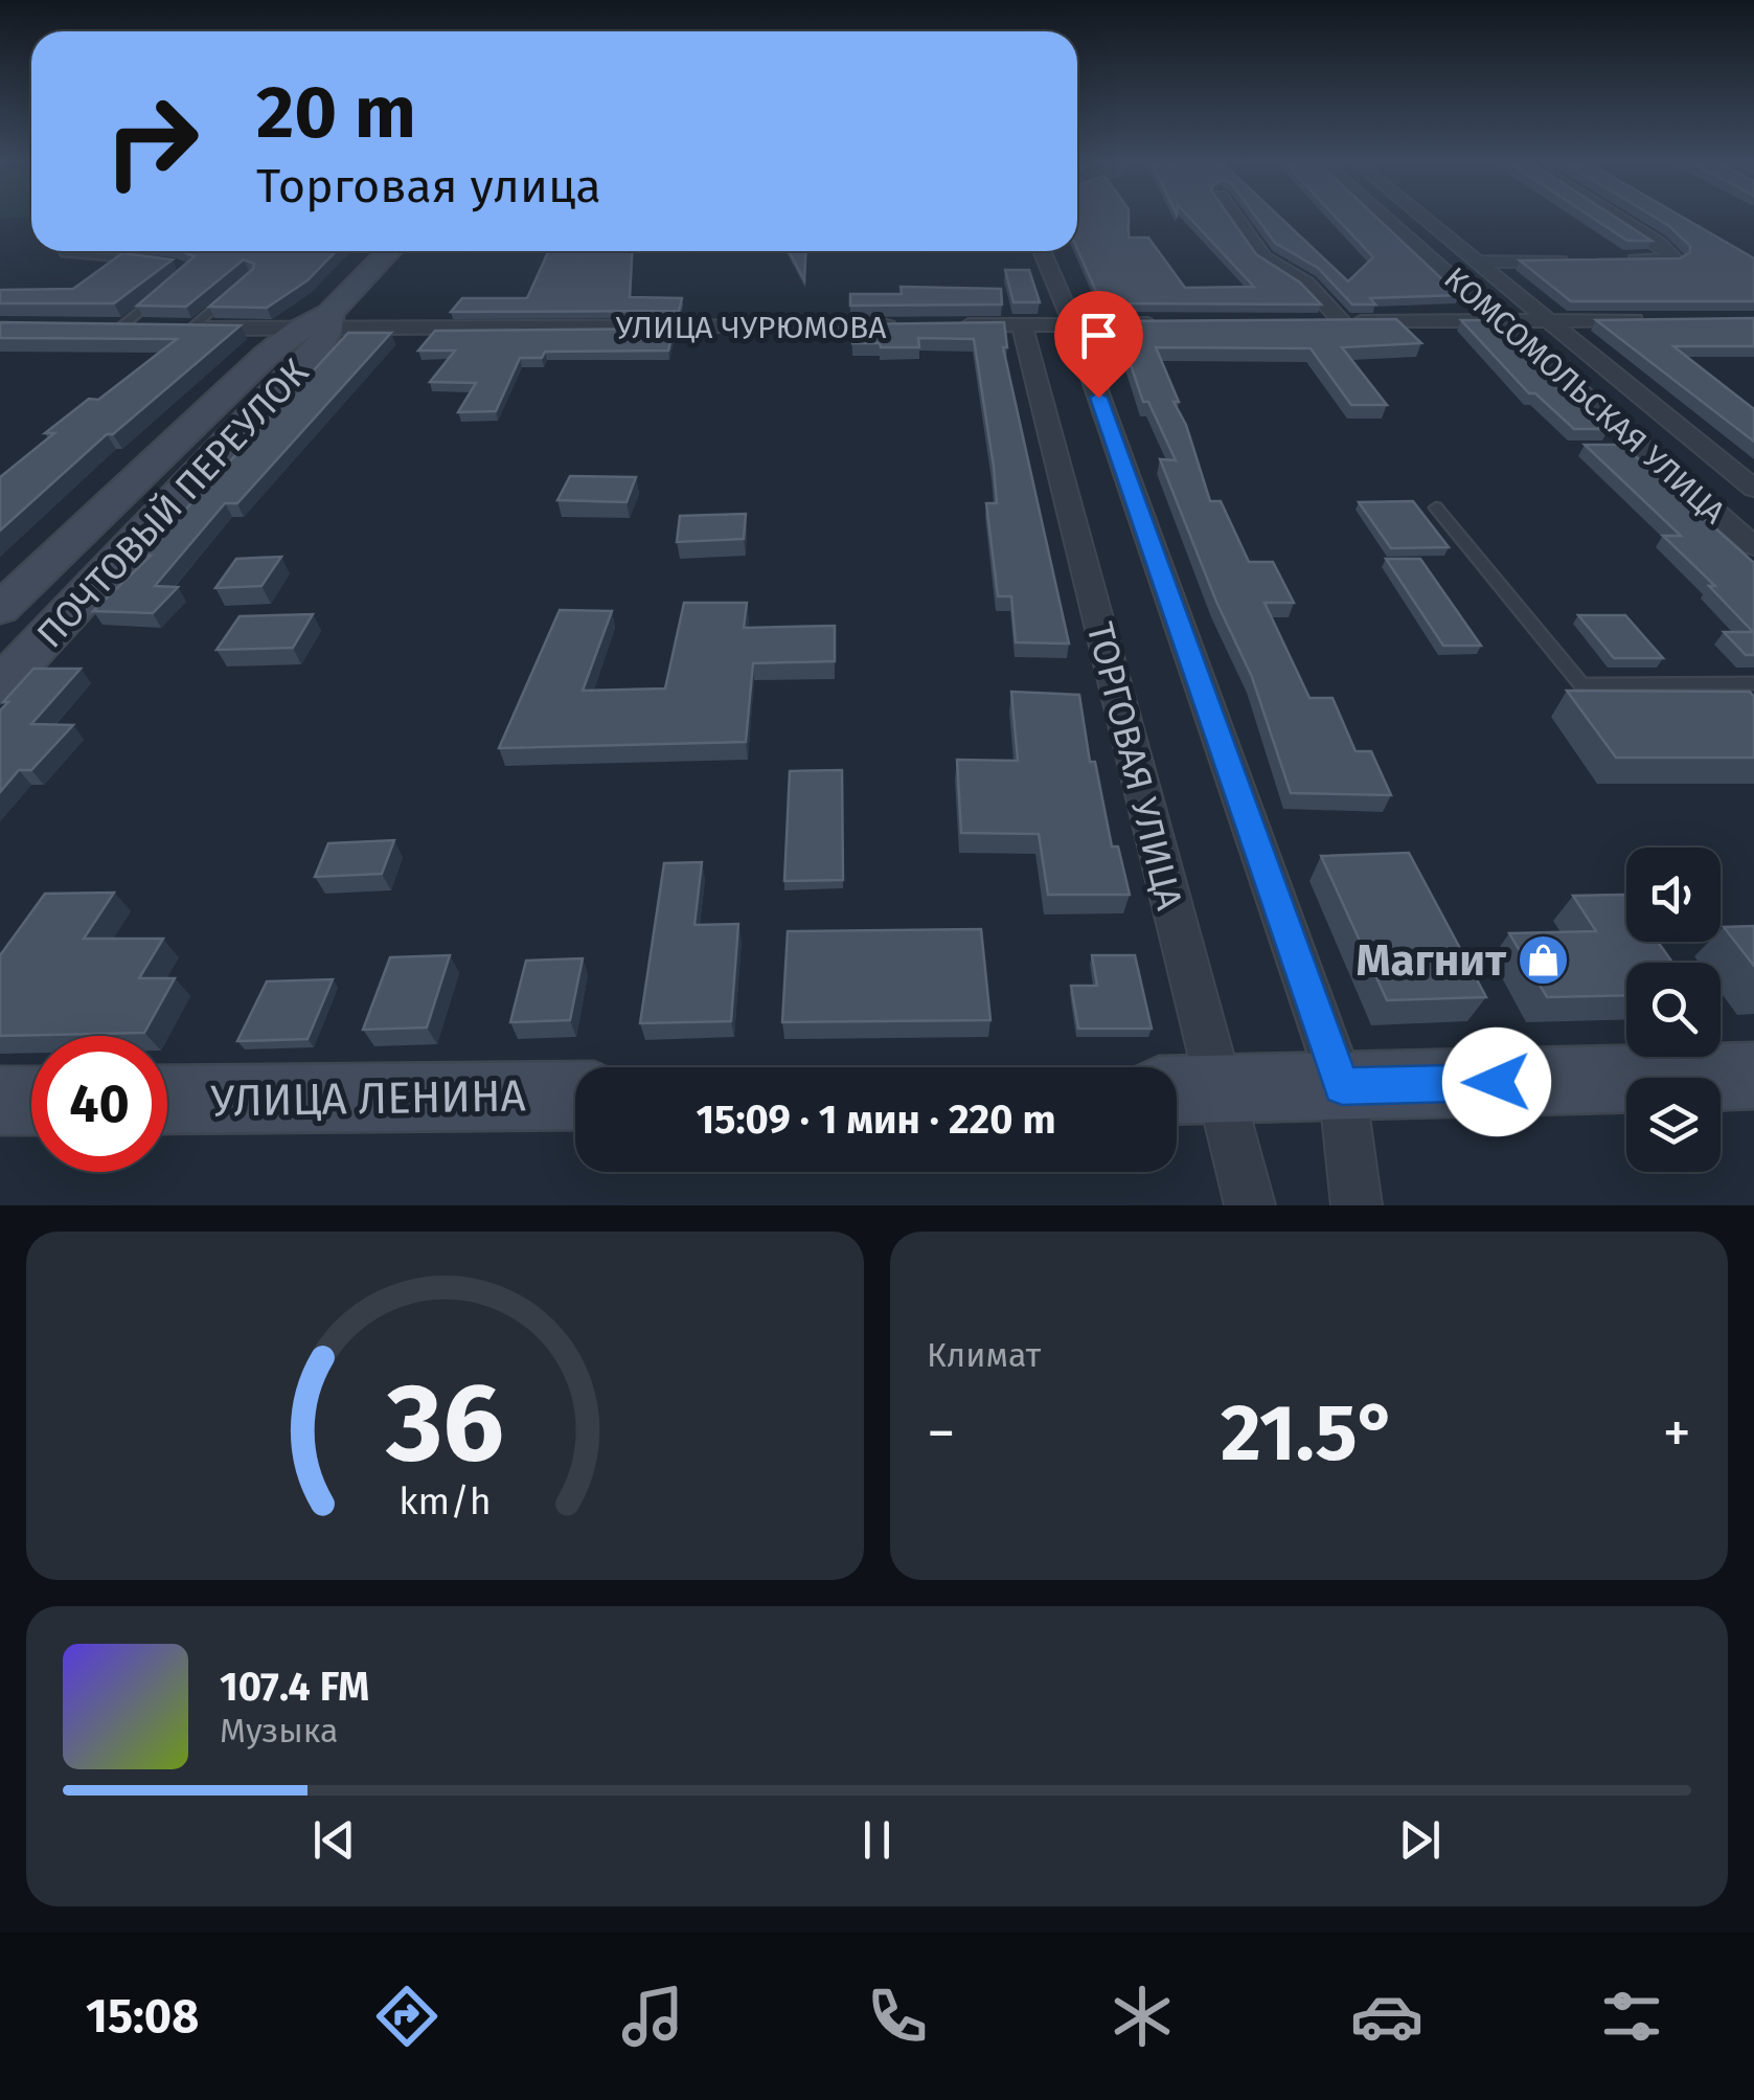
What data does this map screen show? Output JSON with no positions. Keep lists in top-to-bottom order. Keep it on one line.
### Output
{"streets":{"street":["УЛИЦА ЧУРЮМОВА","КОМСОМОЛЬСКАЯ УЛИЦА","ПОЧТОВЫЙ ПЕРЕУЛОК","ТОРГОВАЯ УЛИЦА","УЛИЦА ЛЕНИНА"]},"crossings":[["УЛИЦА ЧУРЮМОВА","ПОЧТОВЫЙ ПЕРЕУЛОК"],["УЛИЦА ЧУРЮМОВА","ТОРГОВАЯ УЛИЦА"]],"places":{"shop":["Магнит"]},"page":{"turn":["20 m","Торговая улица"],"limit":"40","trip":"15:09 · 1 мин · 220 m","tile":"Климат","heat":["−","21.5°","+"],"song":["107.4 FM","Музыка"],"tabs":"15:08","gauge":["36","km/h"]}}
